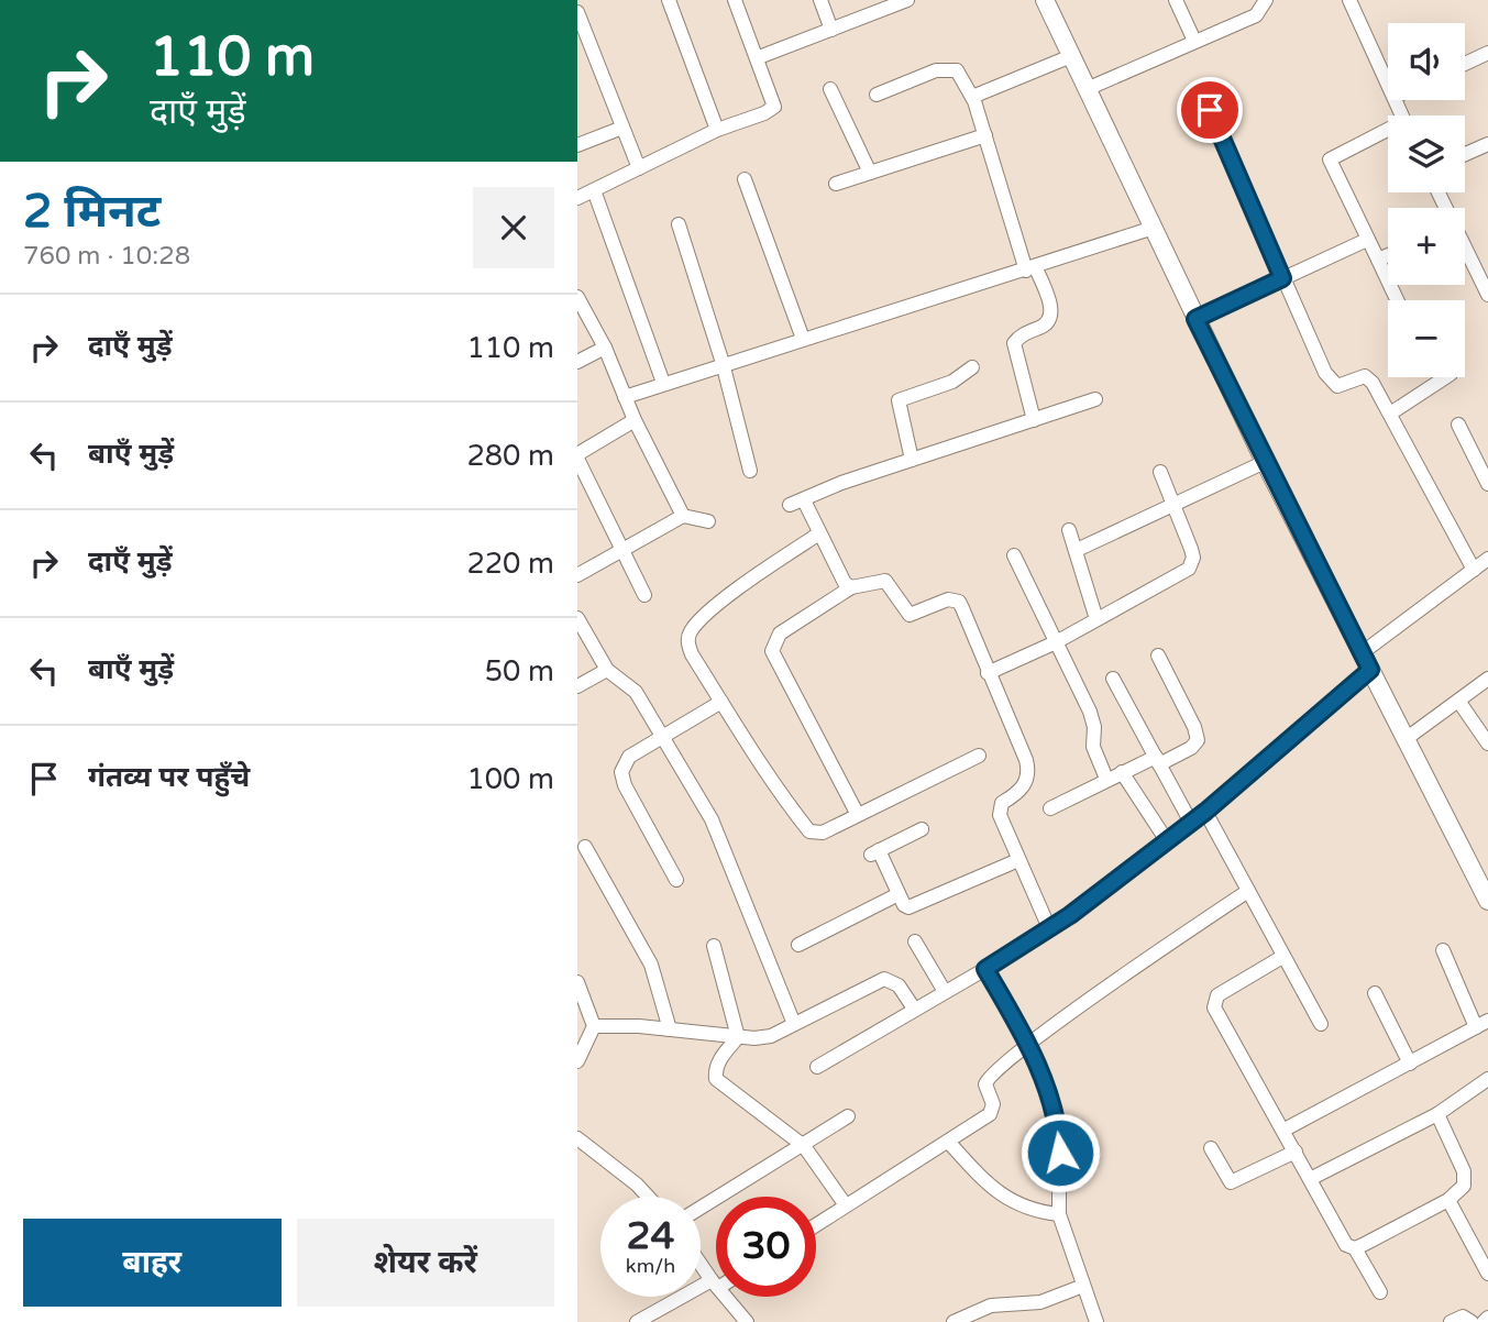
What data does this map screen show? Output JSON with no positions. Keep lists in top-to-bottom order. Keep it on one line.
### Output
{"page":{"turn":["110 m","दाएँ मुड़ें"],"map_buttons":["+","−"],"heading":["2 मिनट","760 m · 10:28"],"list":[{"name":"दाएँ मुड़ें","value":"110 m"},{"name":"बाएँ मुड़ें","value":"280 m"},{"name":"दाएँ मुड़ें","value":"220 m"},{"name":"बाएँ मुड़ें","value":"50 m"},{"name":"गंतव्य पर पहुँचे","value":"100 m"}],"speed":"24 km/h","limit":"30","buttons":["बाहर","शेयर करें"]}}
